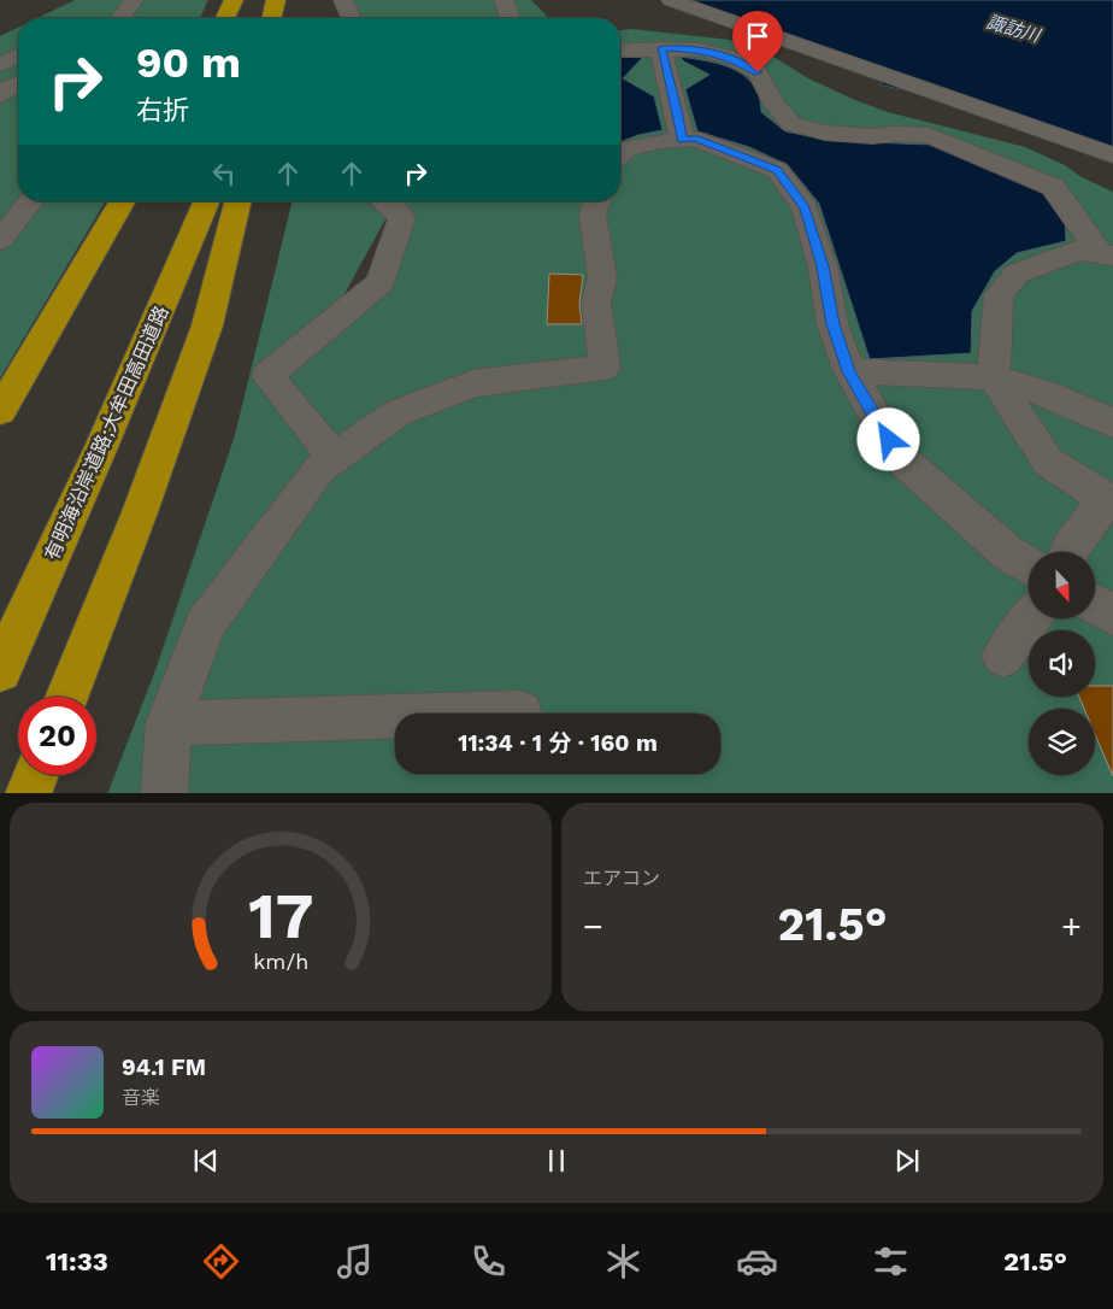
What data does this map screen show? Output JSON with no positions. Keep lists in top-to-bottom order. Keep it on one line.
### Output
{"streets":{"highway":["有明海沿岸道路;大牟田高田道路"]},"water":["諏訪川"],"north":"bottom","page":{"turn":["90 m","右折"],"limit":"20","trip":"11:34 · 1 分 · 160 m","tile":"エアコン","heat":["−","21.5°","+"],"song":["94.1 FM","音楽"],"tabs":["11:33","21.5°"],"gauge":["17","km/h"]}}
